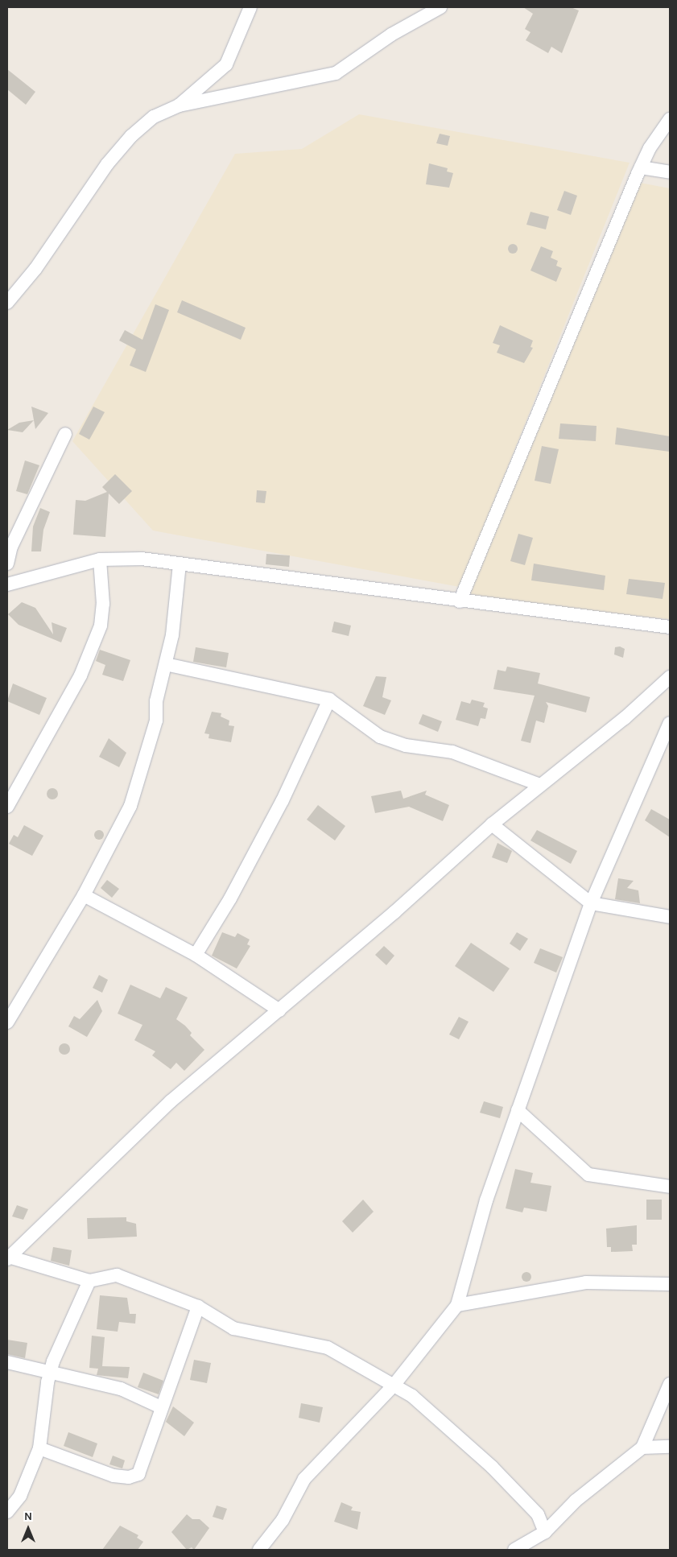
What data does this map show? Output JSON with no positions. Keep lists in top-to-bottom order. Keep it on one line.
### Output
{"north":"top"}
